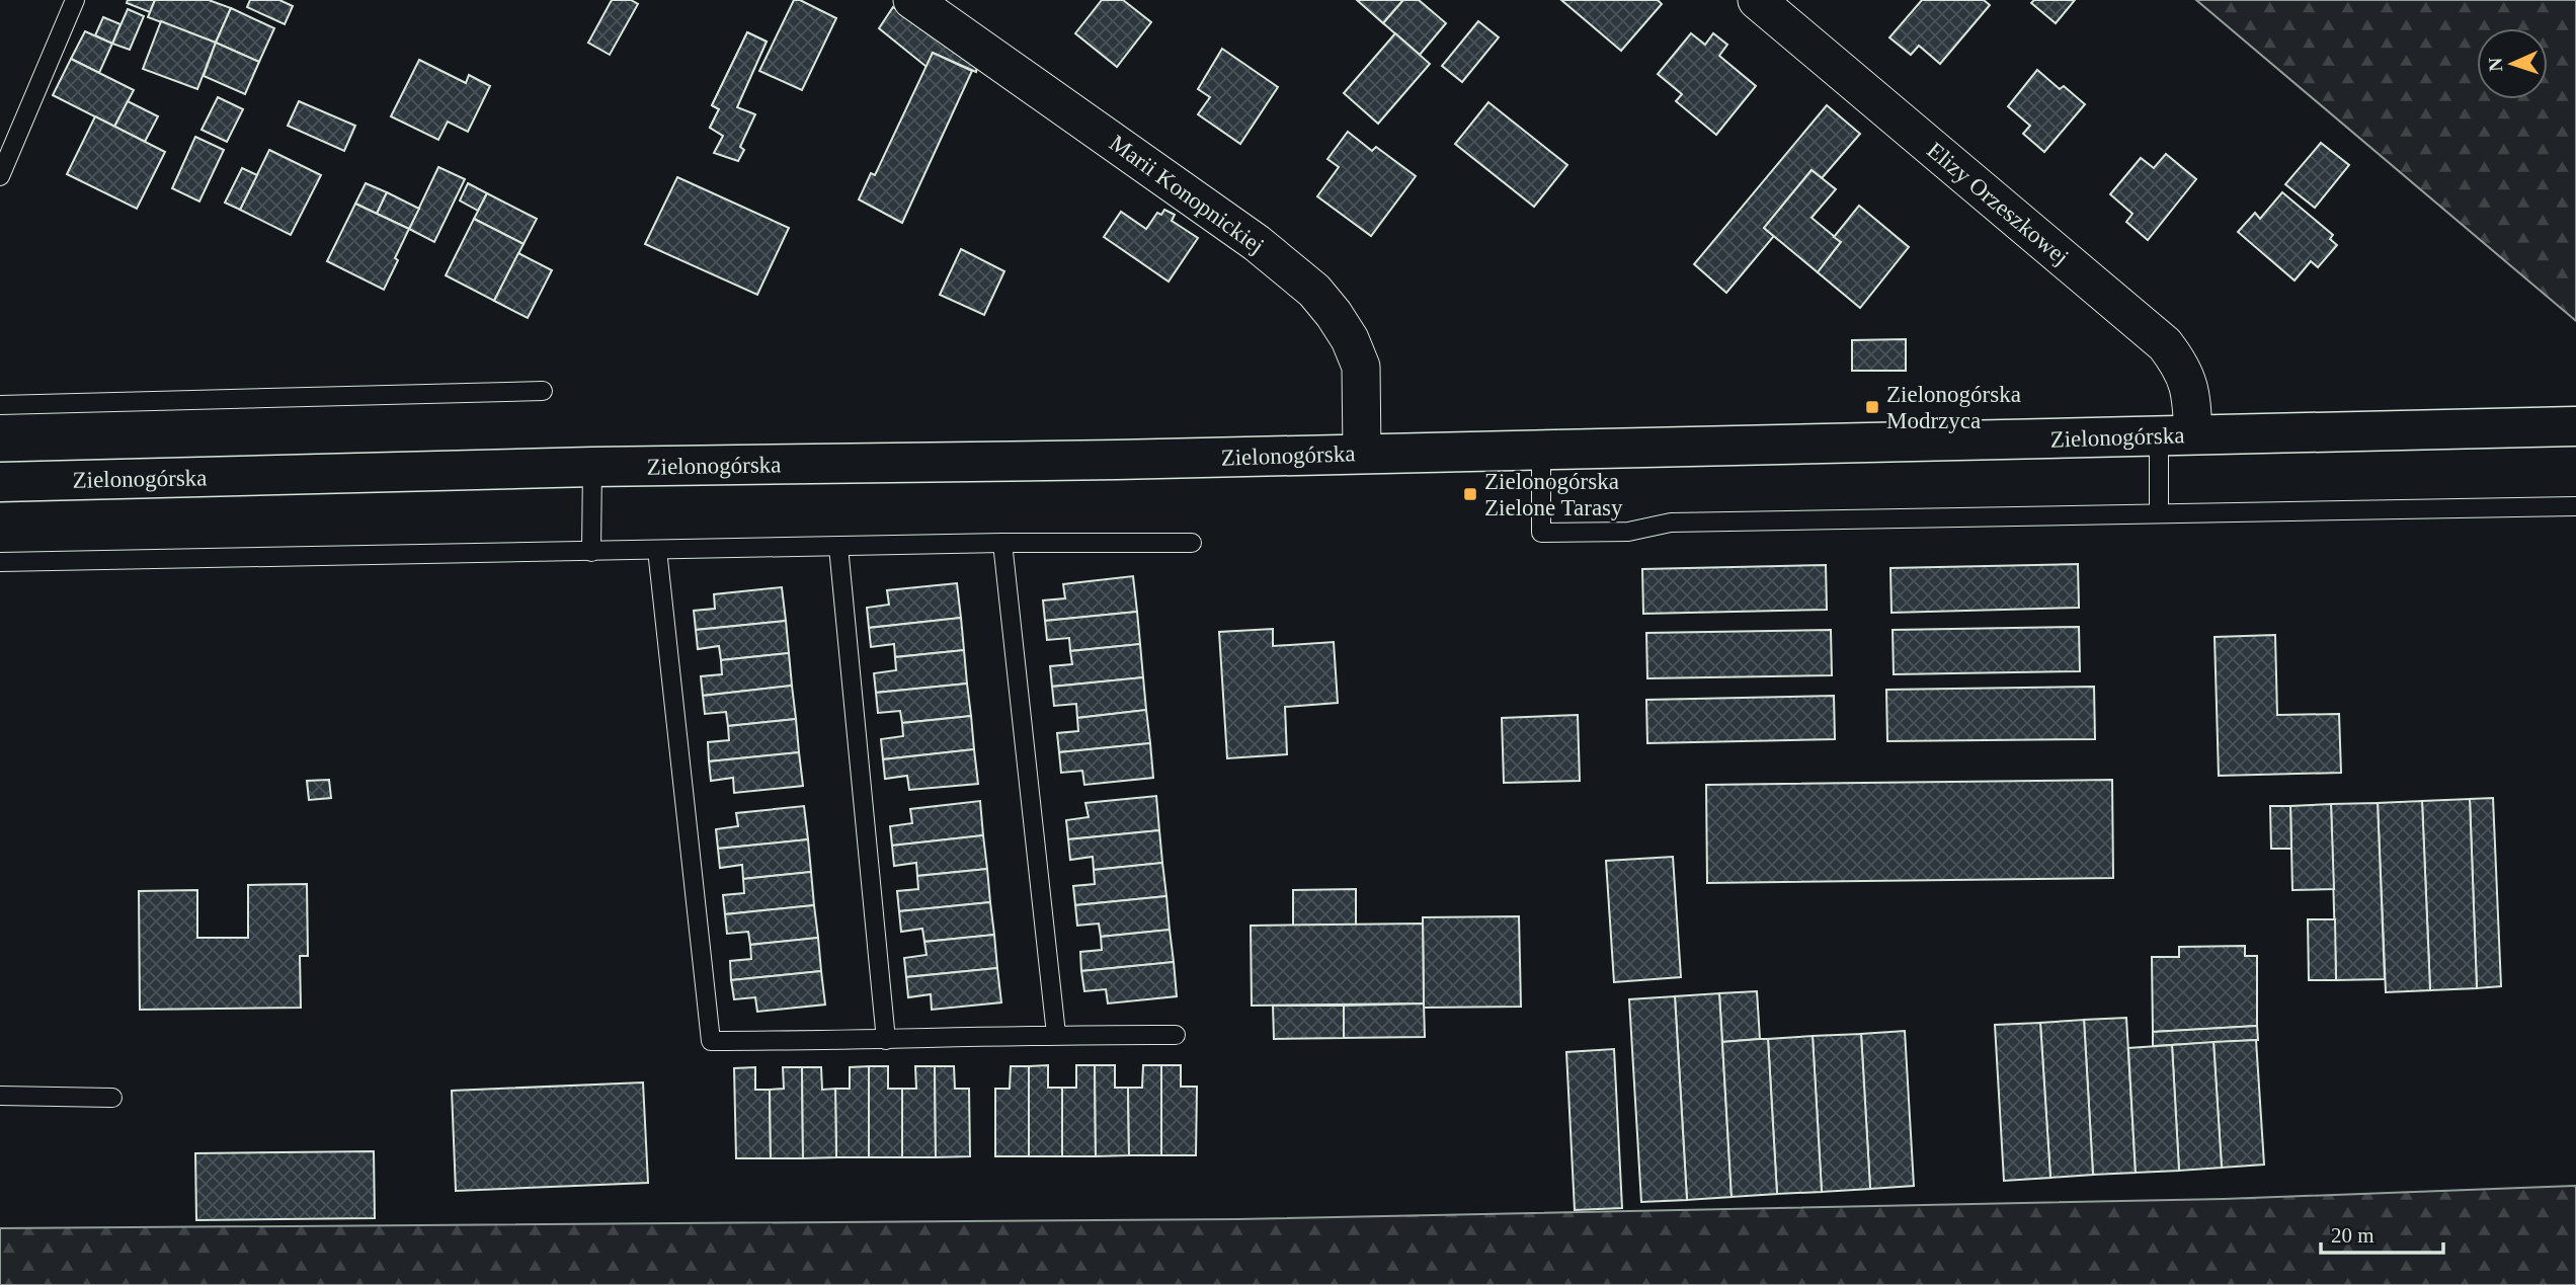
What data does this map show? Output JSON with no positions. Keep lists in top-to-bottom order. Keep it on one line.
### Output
{"streets":{"street":["Marii Konopnickiej","Elizy Orzeszkowej","Zielonogórska"]},"crossings":[["Marii Konopnickiej","Zielonogórska"],["Elizy Orzeszkowej","Zielonogórska"]],"places":{"transit":["Zielonogórska Modrzyca","Zielonogórska Zielone Tarasy"]},"scale_bar":"20 m","north":"left"}
